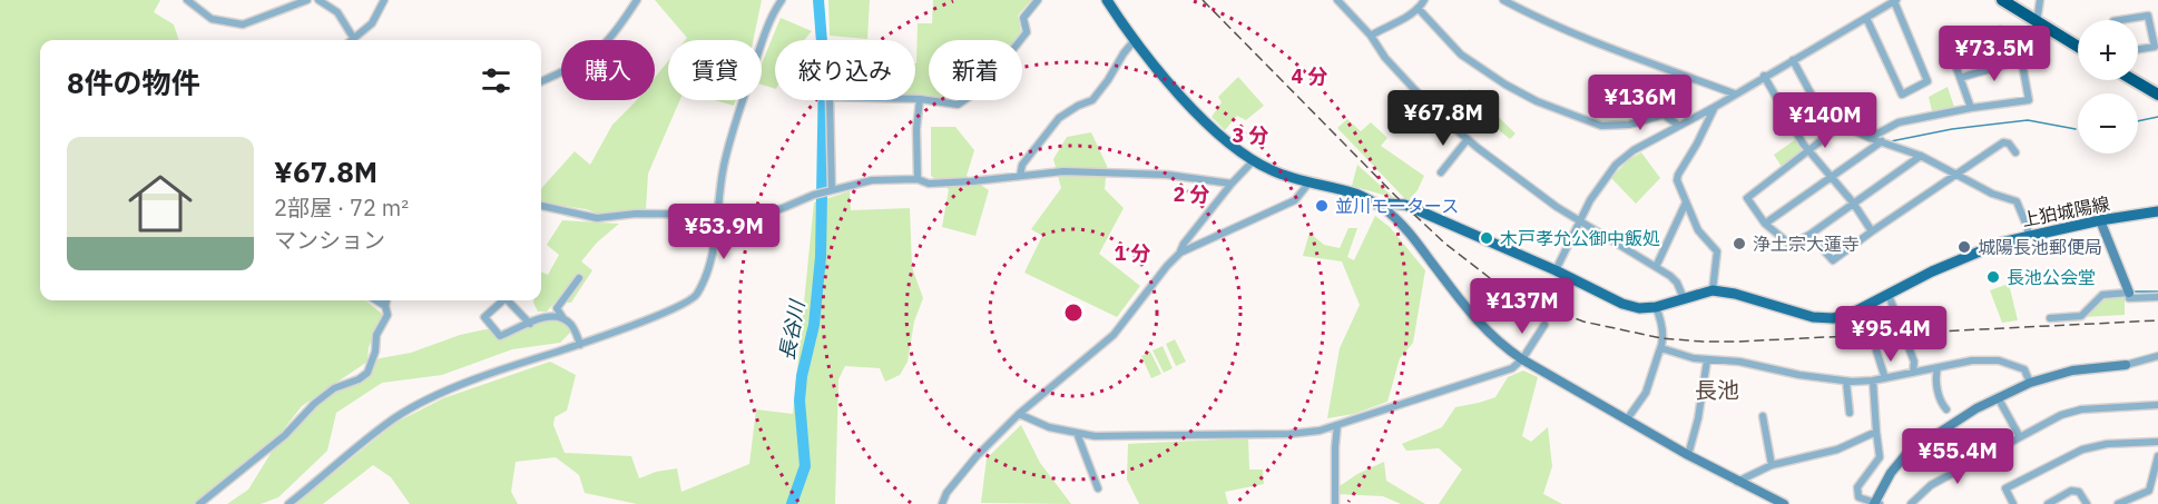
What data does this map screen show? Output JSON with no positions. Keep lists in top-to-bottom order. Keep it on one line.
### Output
{"streets":{"main road":["上狛城陽線"]},"districts":["長池"],"water":["長谷川"],"places":["並川モータース","木戸孝允公御中飯処","浄土宗大蓮寺","城陽長池郵便局","長池公会堂"],"page":{"map_buttons":["+","−"],"price":["¥73.5M","¥136M","¥67.8M","¥140M","¥53.9M","¥137M","¥95.4M","¥55.4M"],"chip":["購入","賃貸","絞り込み","新着"],"heading":"8件の物件","list":[{"name":"¥67.8M","note":"2部屋 · 72 m² · マンション"}]},"rings":["4 分","3 分","2 分","1 分"]}
